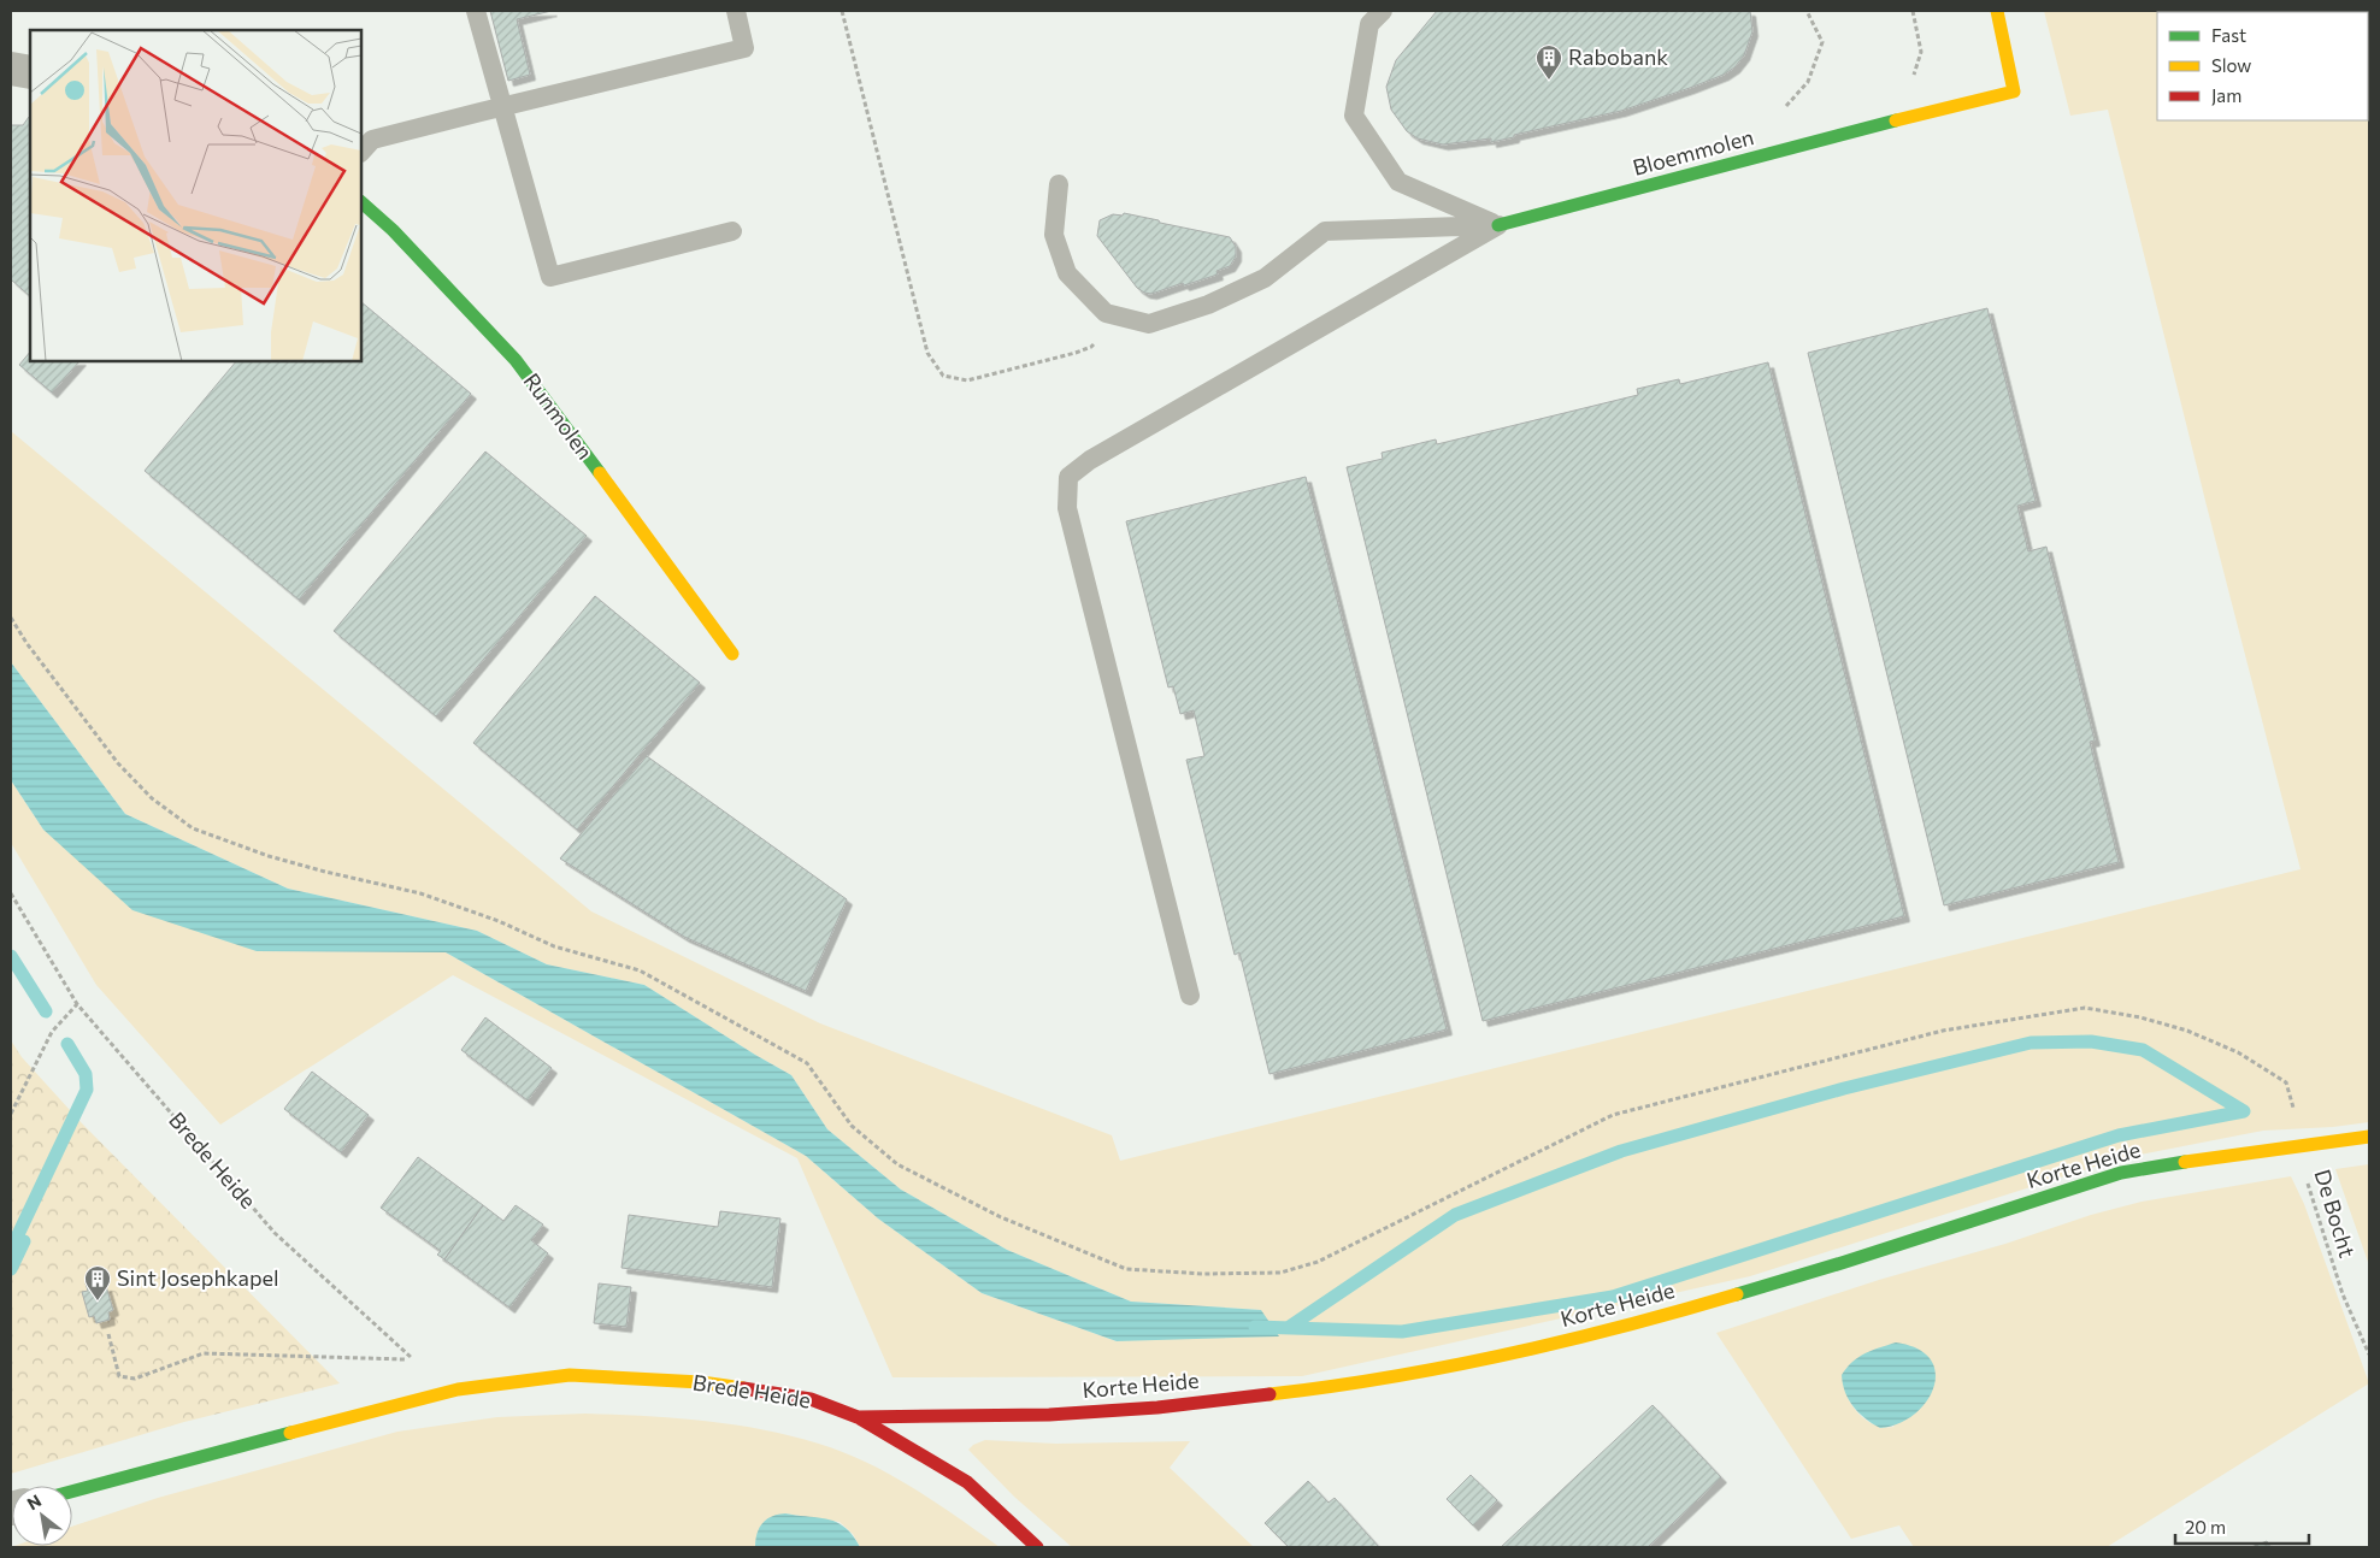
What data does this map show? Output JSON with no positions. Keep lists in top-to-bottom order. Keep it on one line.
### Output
{"streets":{"street":["Bloemmolen","Runmolen","Brede Heide","Korte Heide"],"path":["De Bocht"]},"crossings":[["Brede Heide","Korte Heide"],["Korte Heide","De Bocht"]],"places":{"building":["Rabobank","Sint Josephkapel"]},"legend":["Fast","Slow","Jam"],"scale_bar":"20 m","north":"top left"}
